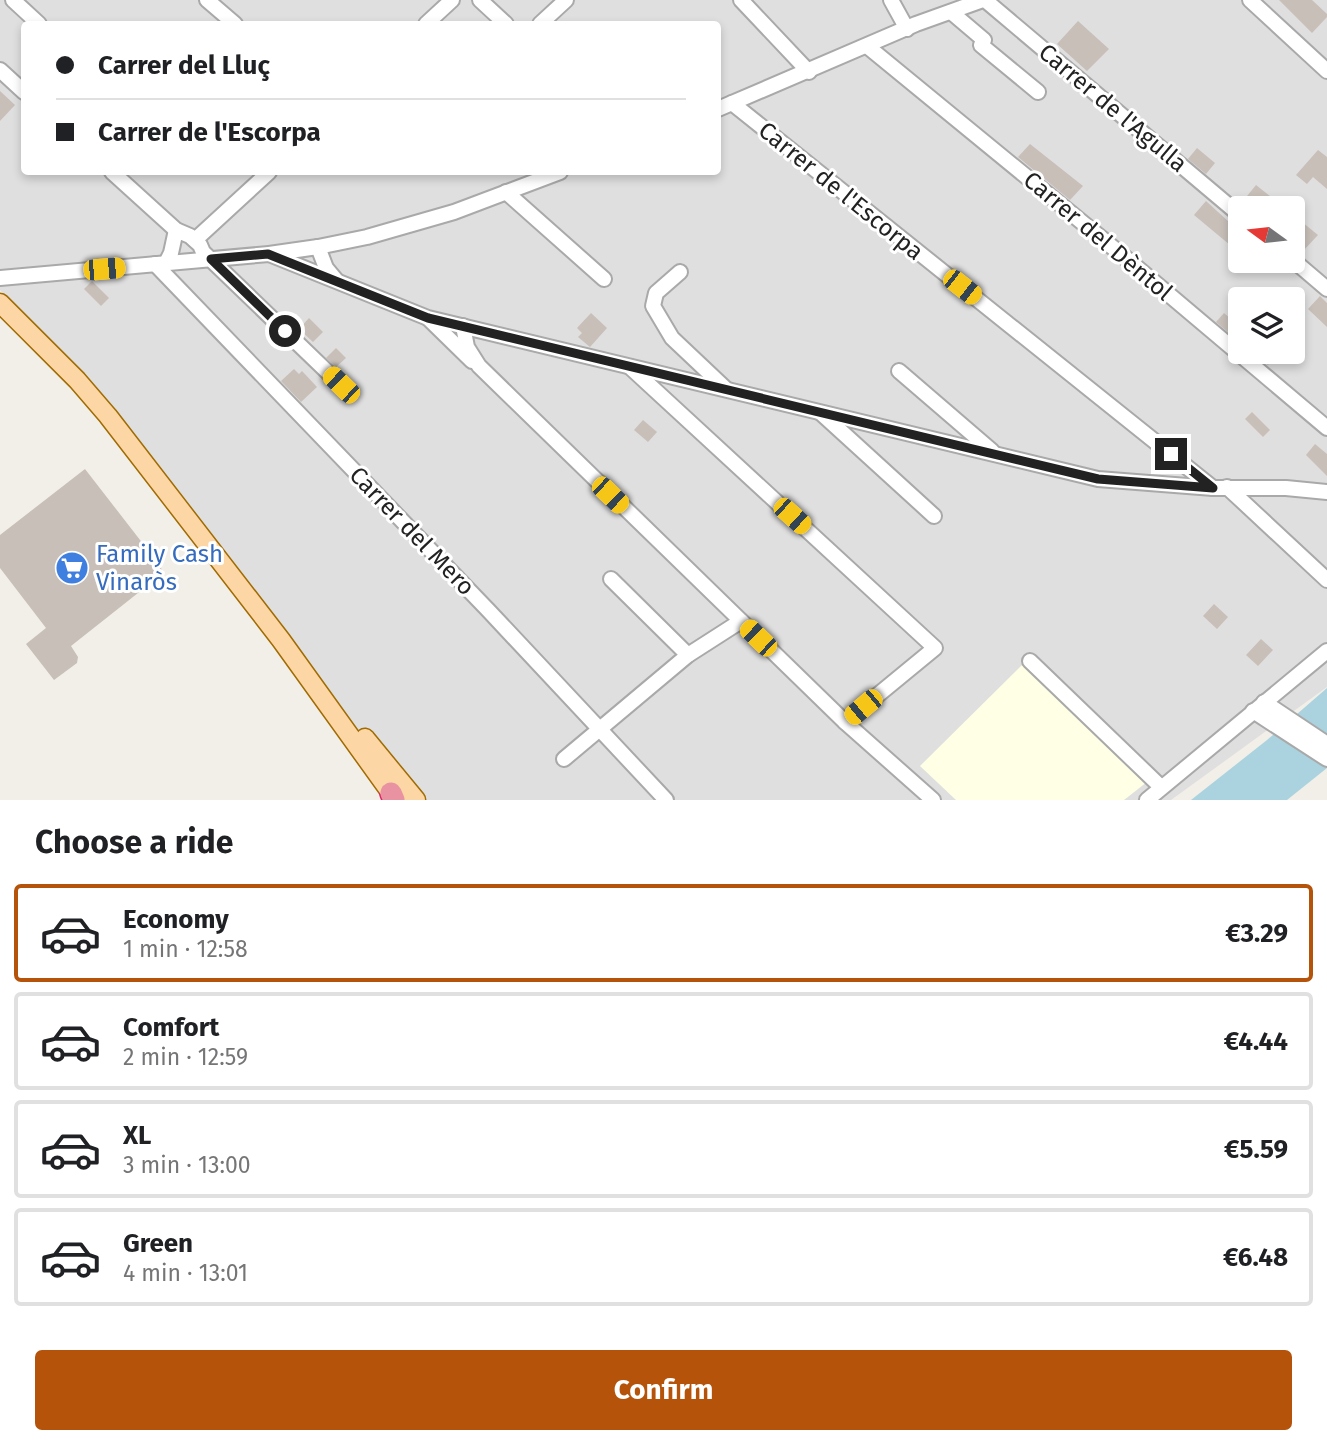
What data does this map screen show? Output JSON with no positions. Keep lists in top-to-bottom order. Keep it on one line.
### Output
{"streets":{"street":["Carrer de l'Agulla","Carrer de l'Escorpa","Carrer del Dèntol","Carrer del Mero"]},"places":{"supermarket":["Family Cash Vinaròs"]},"north":"left","page":{"banner":["Carrer del Lluç","Carrer de l'Escorpa"],"heading":"Choose a ride","list":[{"name":"Economy","note":"1 min · 12:58","value":"€3.29"},{"name":"Comfort","note":"2 min · 12:59","value":"€4.44"},{"name":"XL","note":"3 min · 13:00","value":"€5.59"},{"name":"Green","note":"4 min · 13:01","value":"€6.48"}],"buttons":"Confirm"}}
